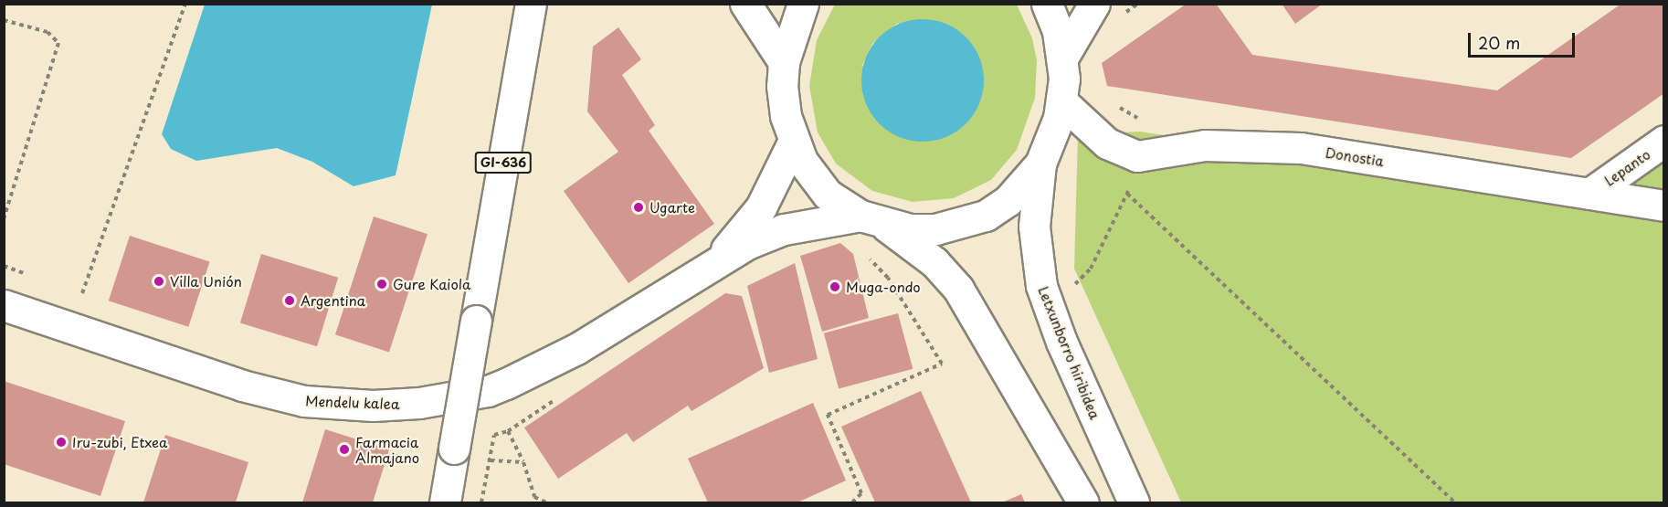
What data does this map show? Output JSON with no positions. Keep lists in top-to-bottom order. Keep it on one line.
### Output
{"streets":{"main road":["Donostia","GI-636","Lepanto","Letxunborro hiribidea","Mendelu kalea"]},"crossings":[["Donostia","Lepanto"]],"places":["Ugarte","Villa Unión","Gure Kaiola","Muga-ondo","Argentina","Iru-zubi, Etxea","Farmacia Almajano"],"scale_bar":"20 m"}
